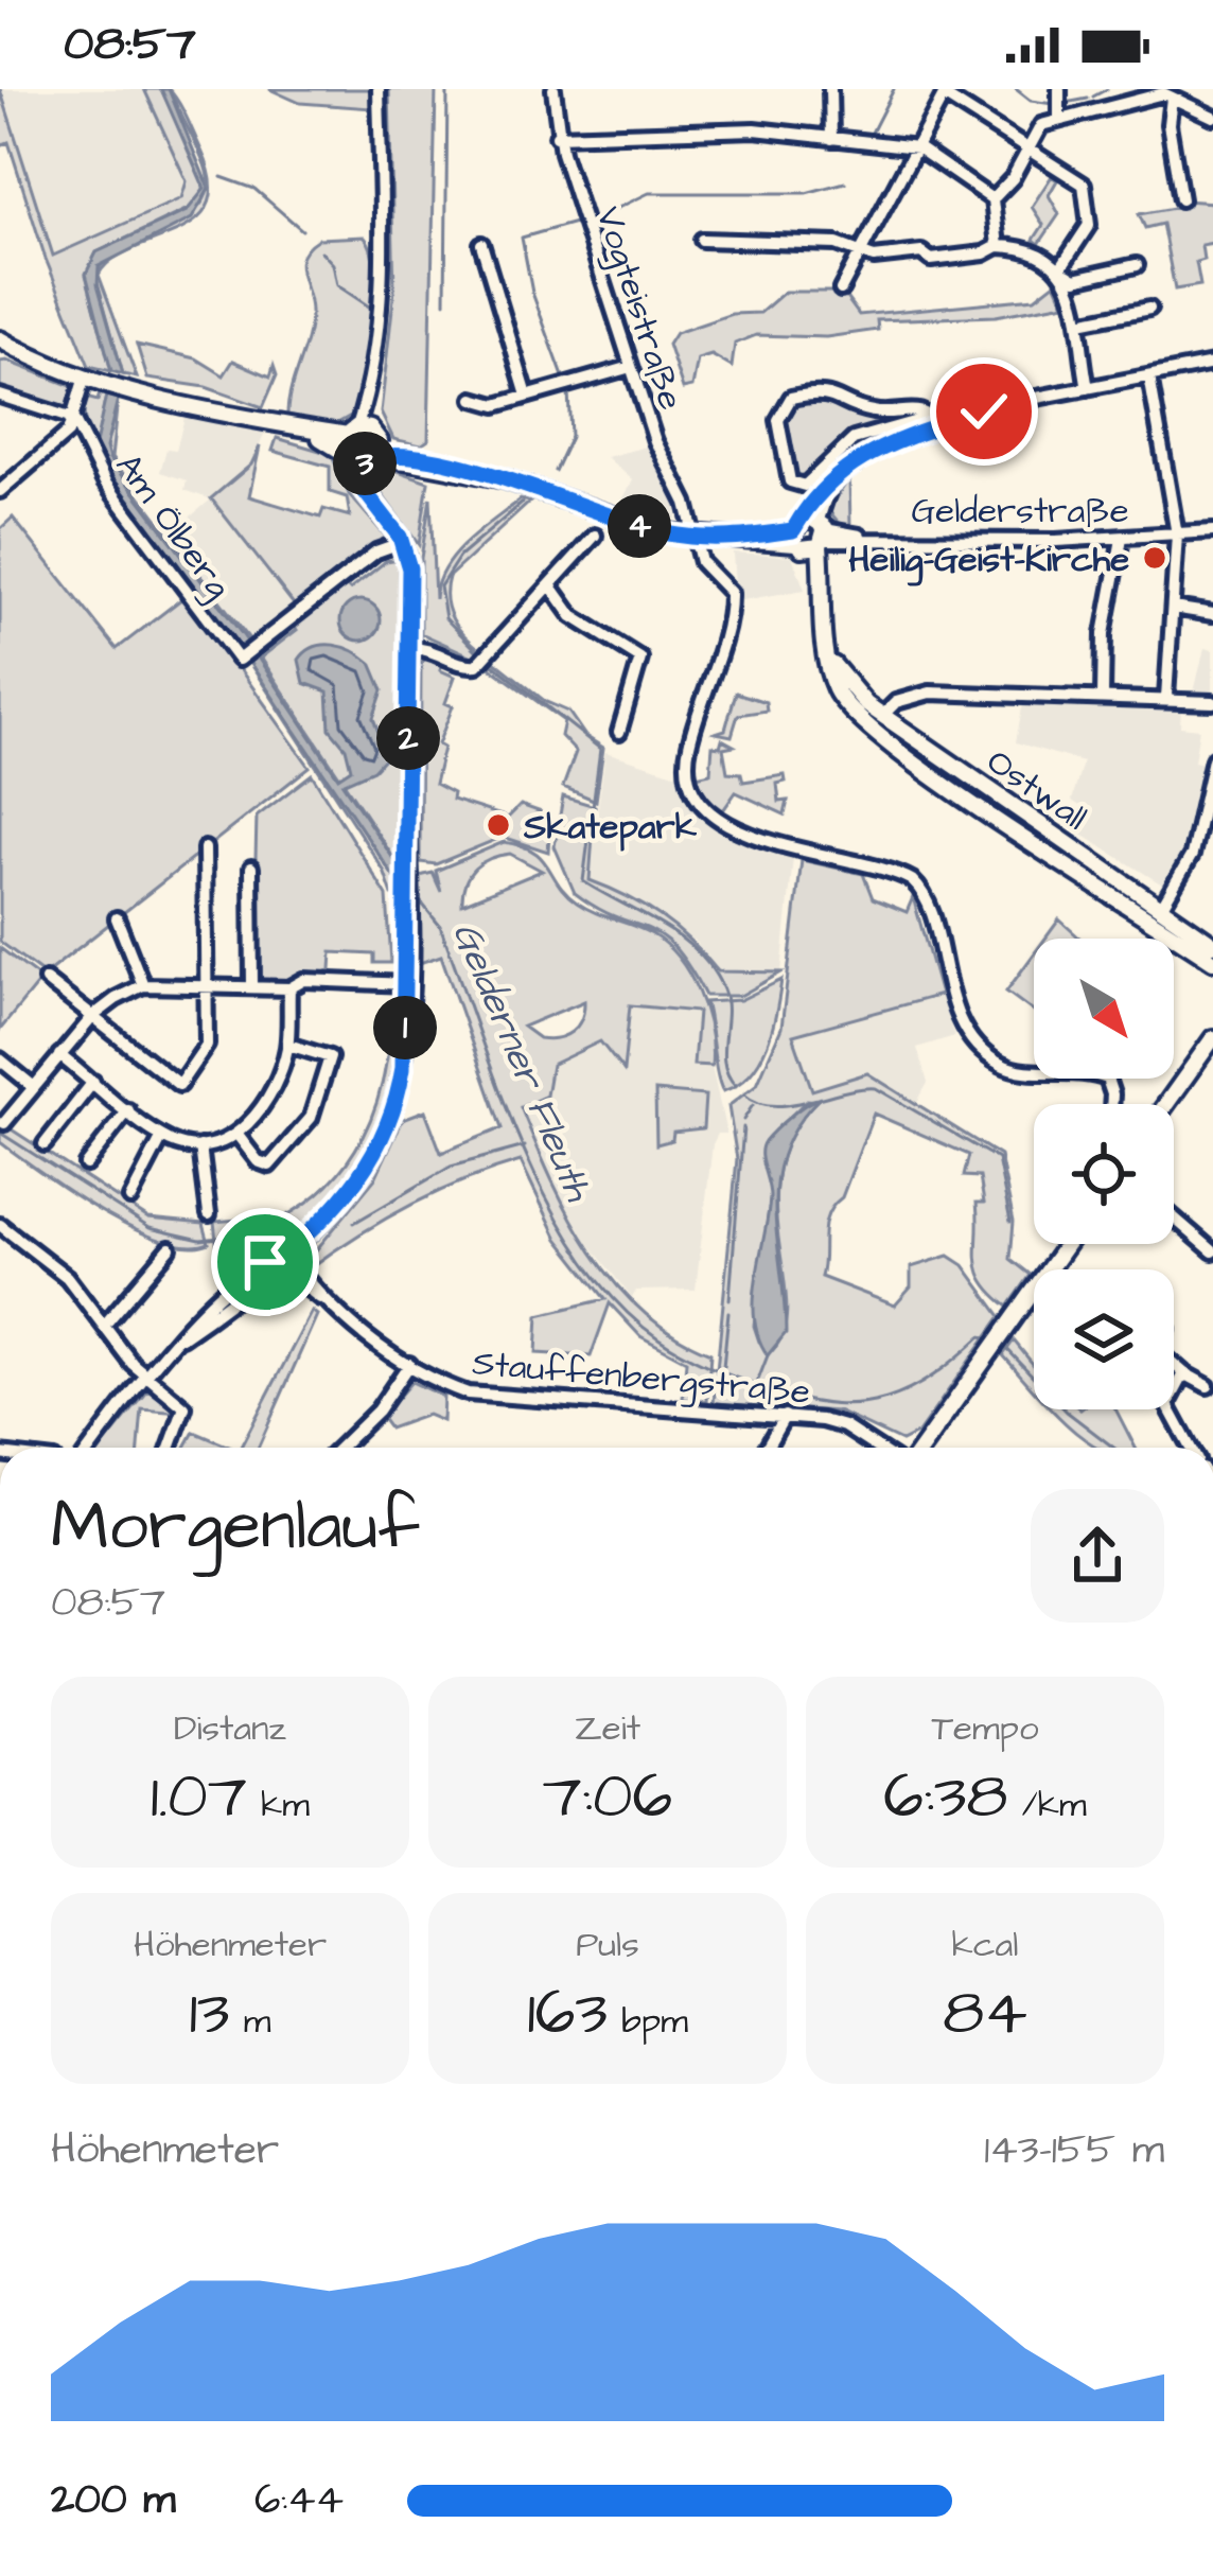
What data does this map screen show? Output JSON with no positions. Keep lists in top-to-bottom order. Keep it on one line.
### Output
{"streets":{"main road":["Ostwall"],"street":["Vogteistraße","Gelderstraße","Am Ölberg","Stauffenbergstraße"]},"crossings":[["Gelderstraße","Ostwall"]],"water":["Gelderner Fleuth"],"places":["Heilig-Geist-Kirche","Skatepark"],"north":"bottom right","page":{"status":"08:57","pins":["3","4","2","1"],"heading":["Morgenlauf","08:57"],"stats":[["Distanz","1.07 km"],["Zeit","7:06"],["Tempo","6:38 /km"],["Höhenmeter","13 m"],["Puls","163 bpm"],["kcal","84"]],"chart":["Höhenmeter","143–155 m"],"list":[{"name":"200 m","note":"6:44"}]}}
